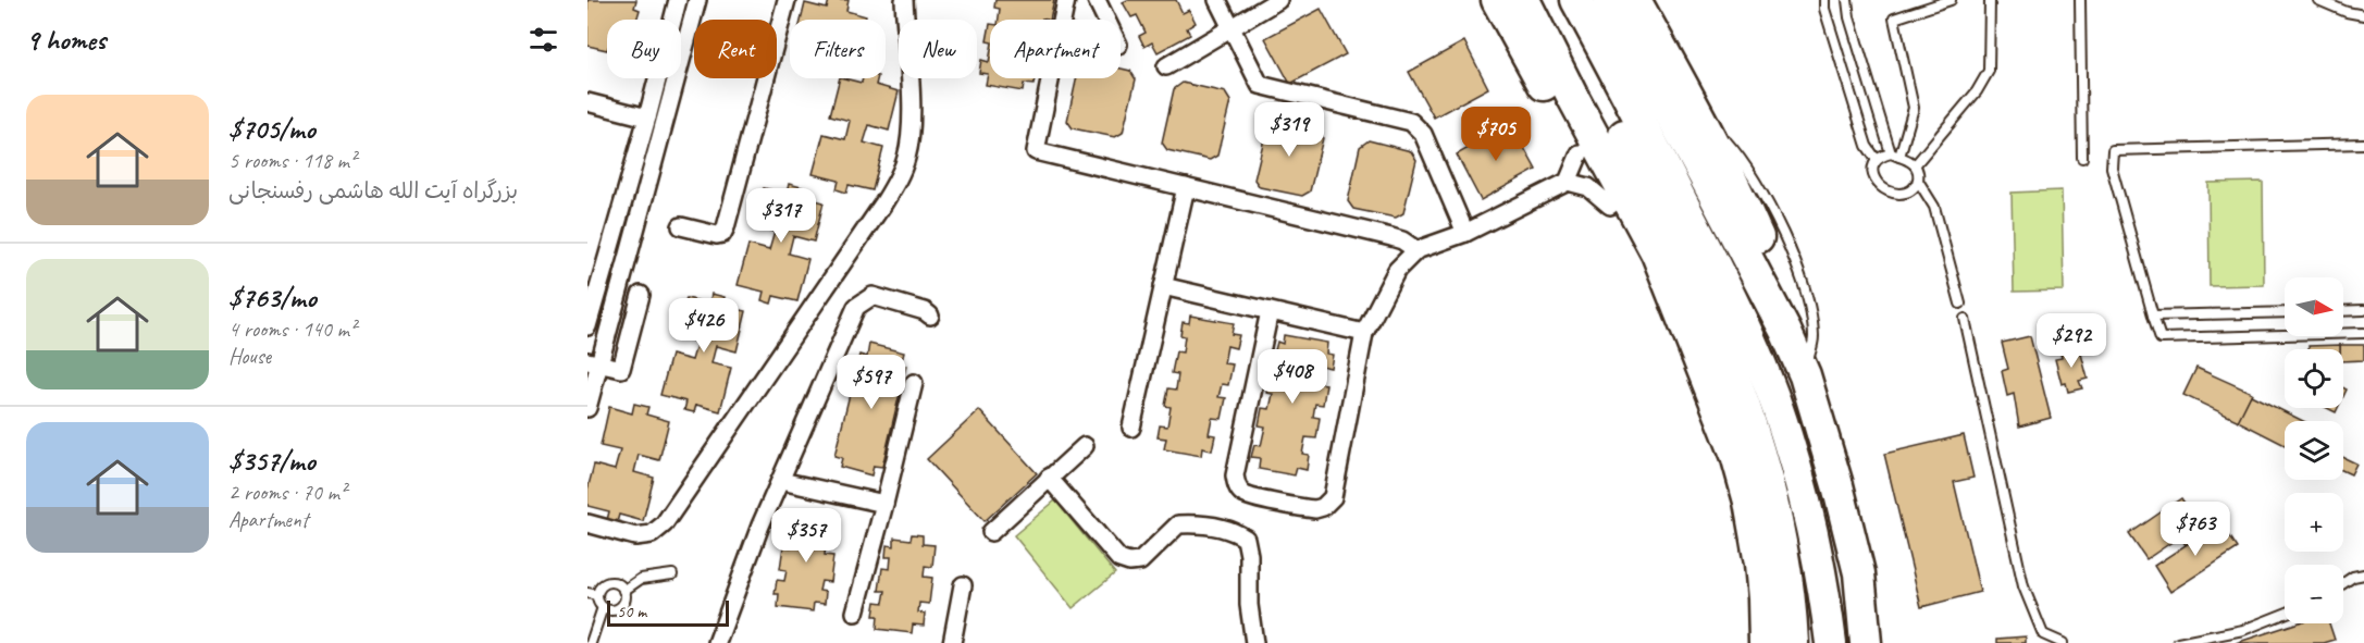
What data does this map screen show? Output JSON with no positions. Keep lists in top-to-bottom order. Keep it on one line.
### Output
{"scale_bar":"50 m","north":"right","page":{"heading":"9 homes","chip":["Buy","Rent","Filters","New","Apartment"],"list":[{"name":"$705/mo","note":"5 rooms · 118 m² · بزرگراه آیت الله هاشمی رفسنجانی"},{"name":"$763/mo","note":"4 rooms · 140 m² · House"},{"name":"$357/mo","note":"2 rooms · 70 m² · Apartment"}],"price":["$319","$705","$317","$426","$292","$408","$597","$763","$357"],"map_buttons":["+","−"],"scale":"50 m"}}
